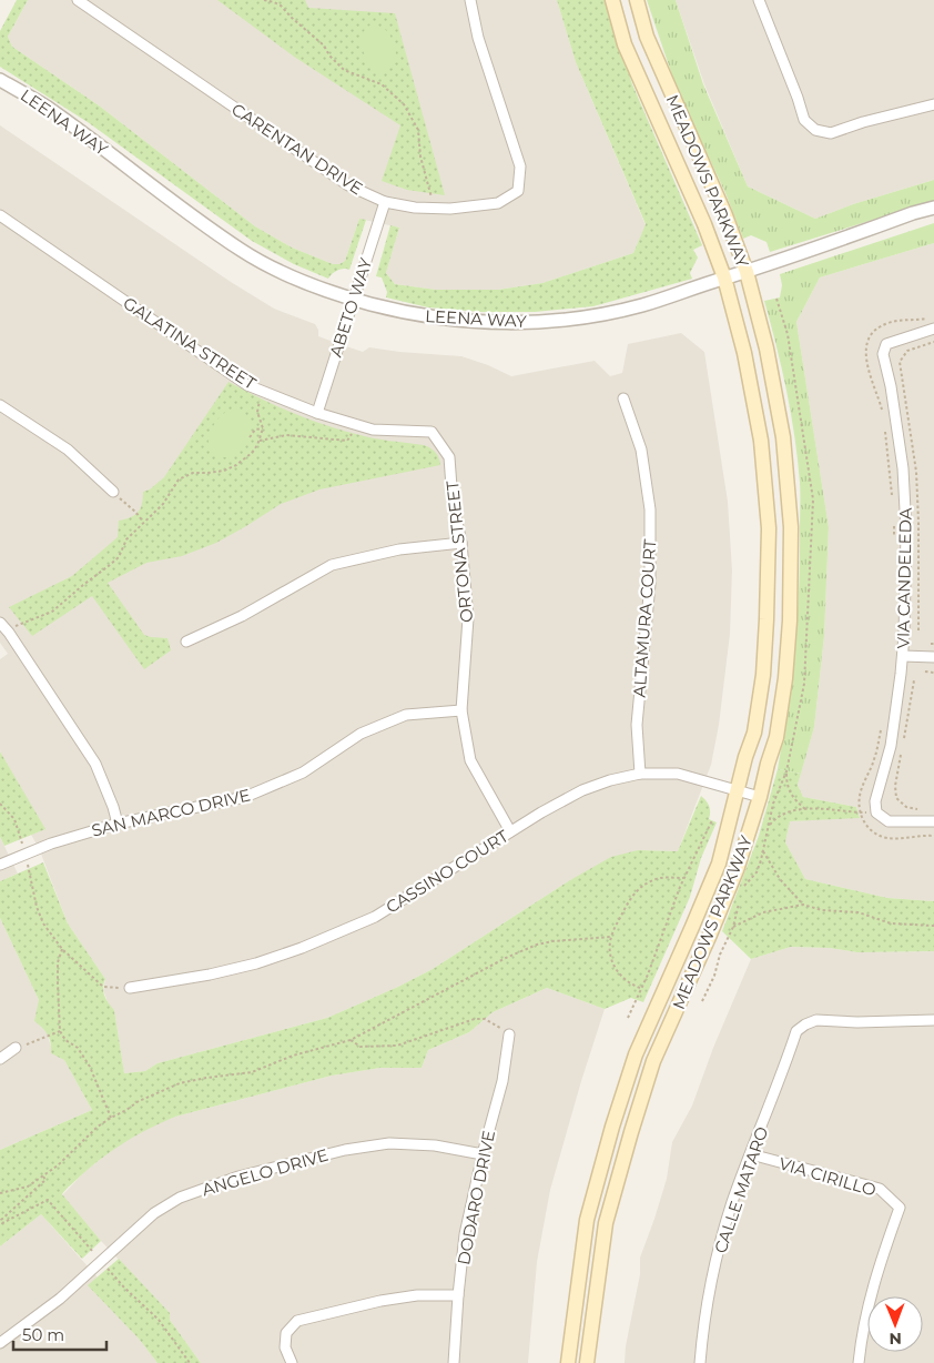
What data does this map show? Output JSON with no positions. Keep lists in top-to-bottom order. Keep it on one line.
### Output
{"streets":{"main road":["MEADOWS PARKWAY"],"street":["LEENA WAY","CARENTAN DRIVE","ABETO WAY","GALATINA STREET","ORTONA STREET","VIA CANDELEDA","ALTAMURA COURT","SAN MARCO DRIVE","CASSINO COURT","ANGELO DRIVE","VIA CIRILLO","CALLE MATARO","DODARO DRIVE"]},"crossings":[["LEENA WAY","MEADOWS PARKWAY"],["LEENA WAY","ABETO WAY"],["CARENTAN DRIVE","ABETO WAY"],["MEADOWS PARKWAY","CASSINO COURT"],["ABETO WAY","GALATINA STREET"],["GALATINA STREET","ORTONA STREET"],["ORTONA STREET","SAN MARCO DRIVE"],["ORTONA STREET","CASSINO COURT"],["ALTAMURA COURT","CASSINO COURT"],["ANGELO DRIVE","DODARO DRIVE"],["VIA CIRILLO","CALLE MATARO"]],"scale_bar":"50 m","north":"bottom"}
